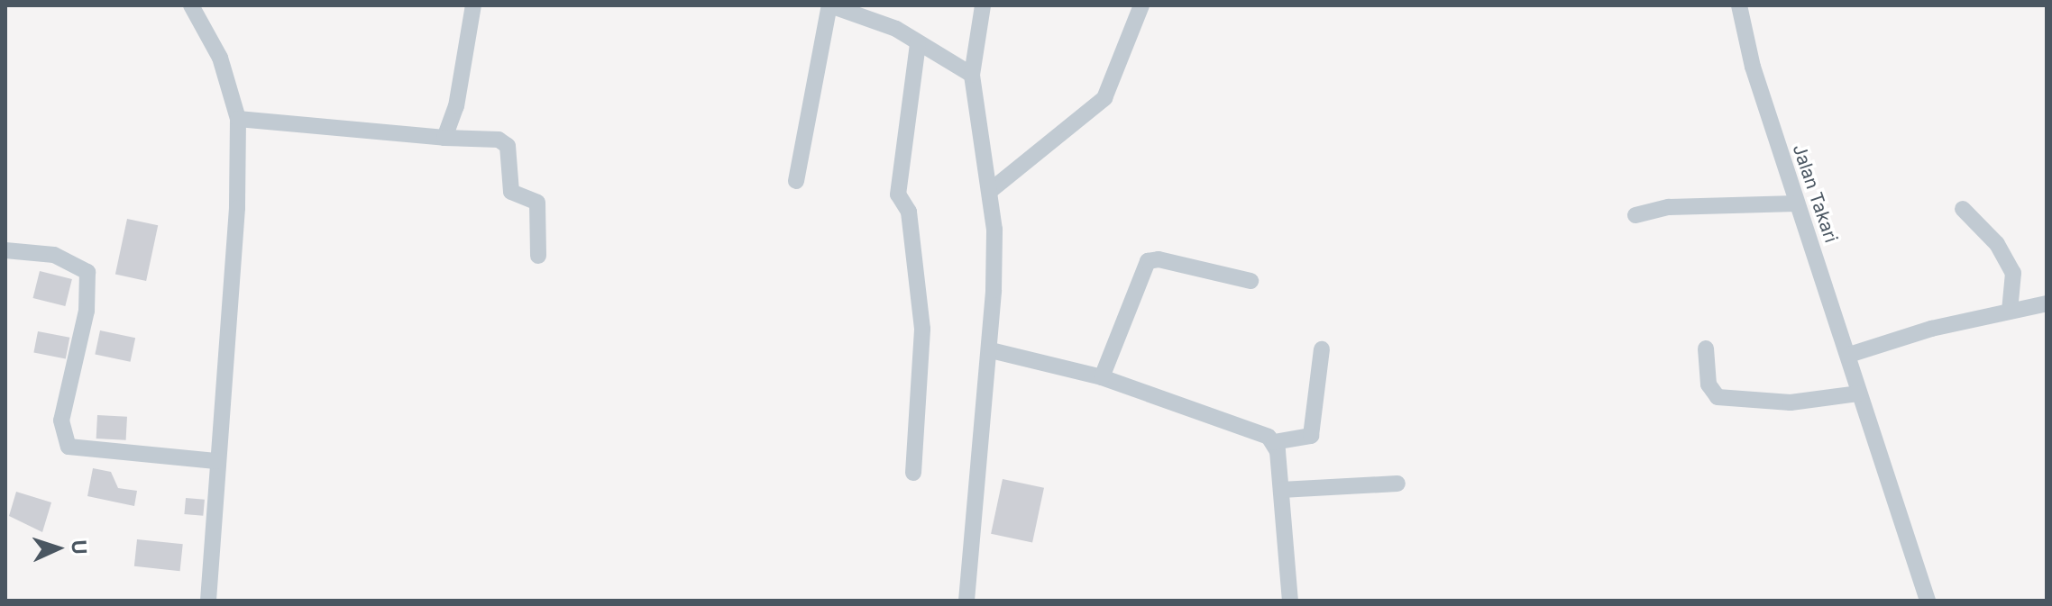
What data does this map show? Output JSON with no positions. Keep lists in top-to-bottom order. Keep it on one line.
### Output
{"streets":{"street":["Jalan Takari"]},"north":"right"}
